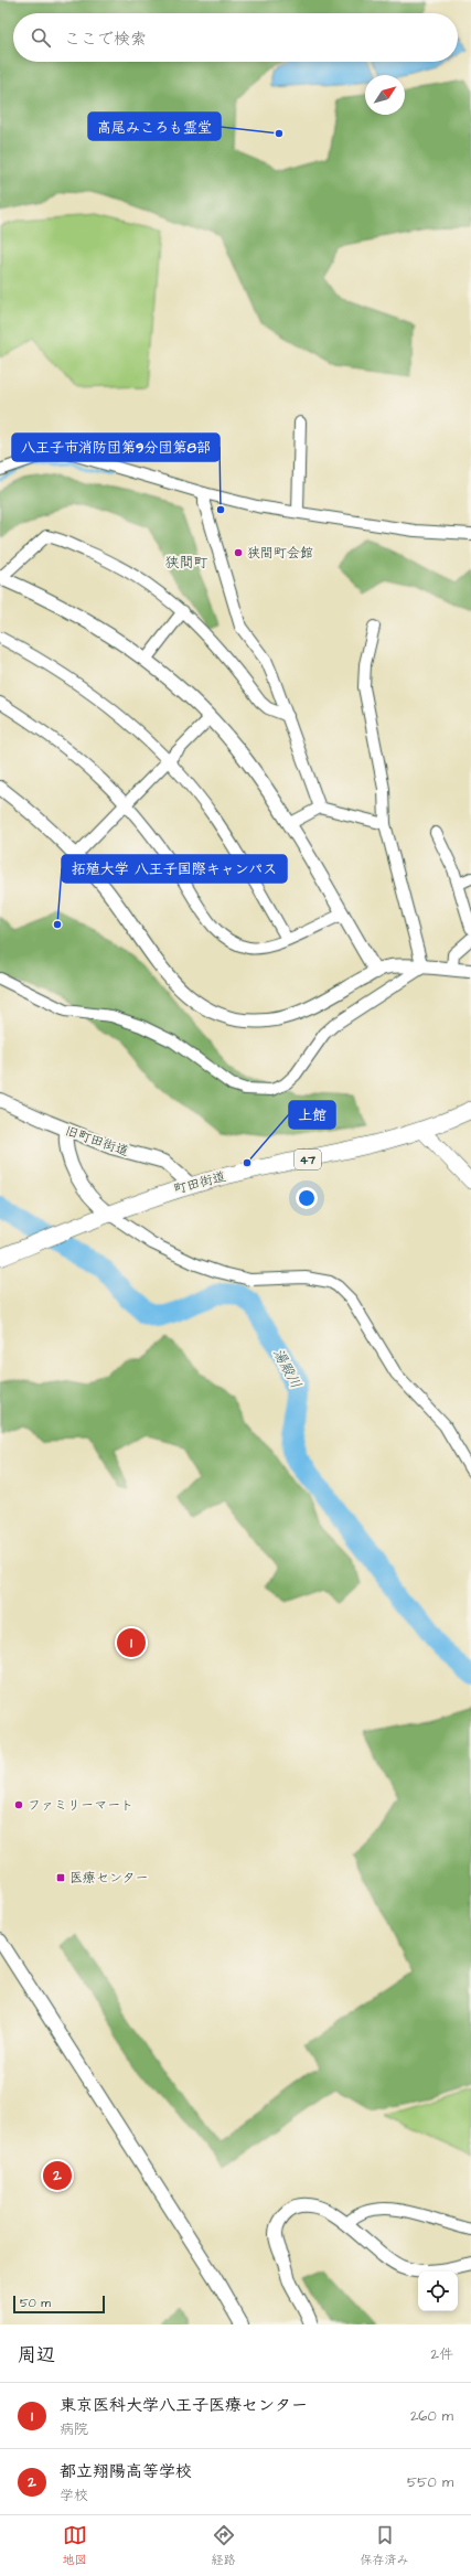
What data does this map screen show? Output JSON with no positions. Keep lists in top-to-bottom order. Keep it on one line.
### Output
{"streets":{"main road":["47","町田街道"],"street":["旧町田街道"]},"crossings":[["旧町田街道","町田街道"]],"districts":["狭間町"],"water":["湯殿川"],"places":{"other":["高尾みころも霊堂","八王子市消防団第9分団第8部","狭間町会館","拓殖大学 八王子国際キャンパス","上館","ファミリーマート"],"transit":["医療センター"]},"scale_bar":"50 m","north":"top right","page":{"search":"ここで検索","pins":["1","2"],"scale":"50 m","heading":["周辺","2件"],"list":[{"mark":"1","name":"東京医科大学八王子医療センター","note":"病院","value":"260 m"},{"mark":"2","name":"都立翔陽高等学校","note":"学校","value":"550 m"}],"nav":["地図","経路","保存済み"]}}
